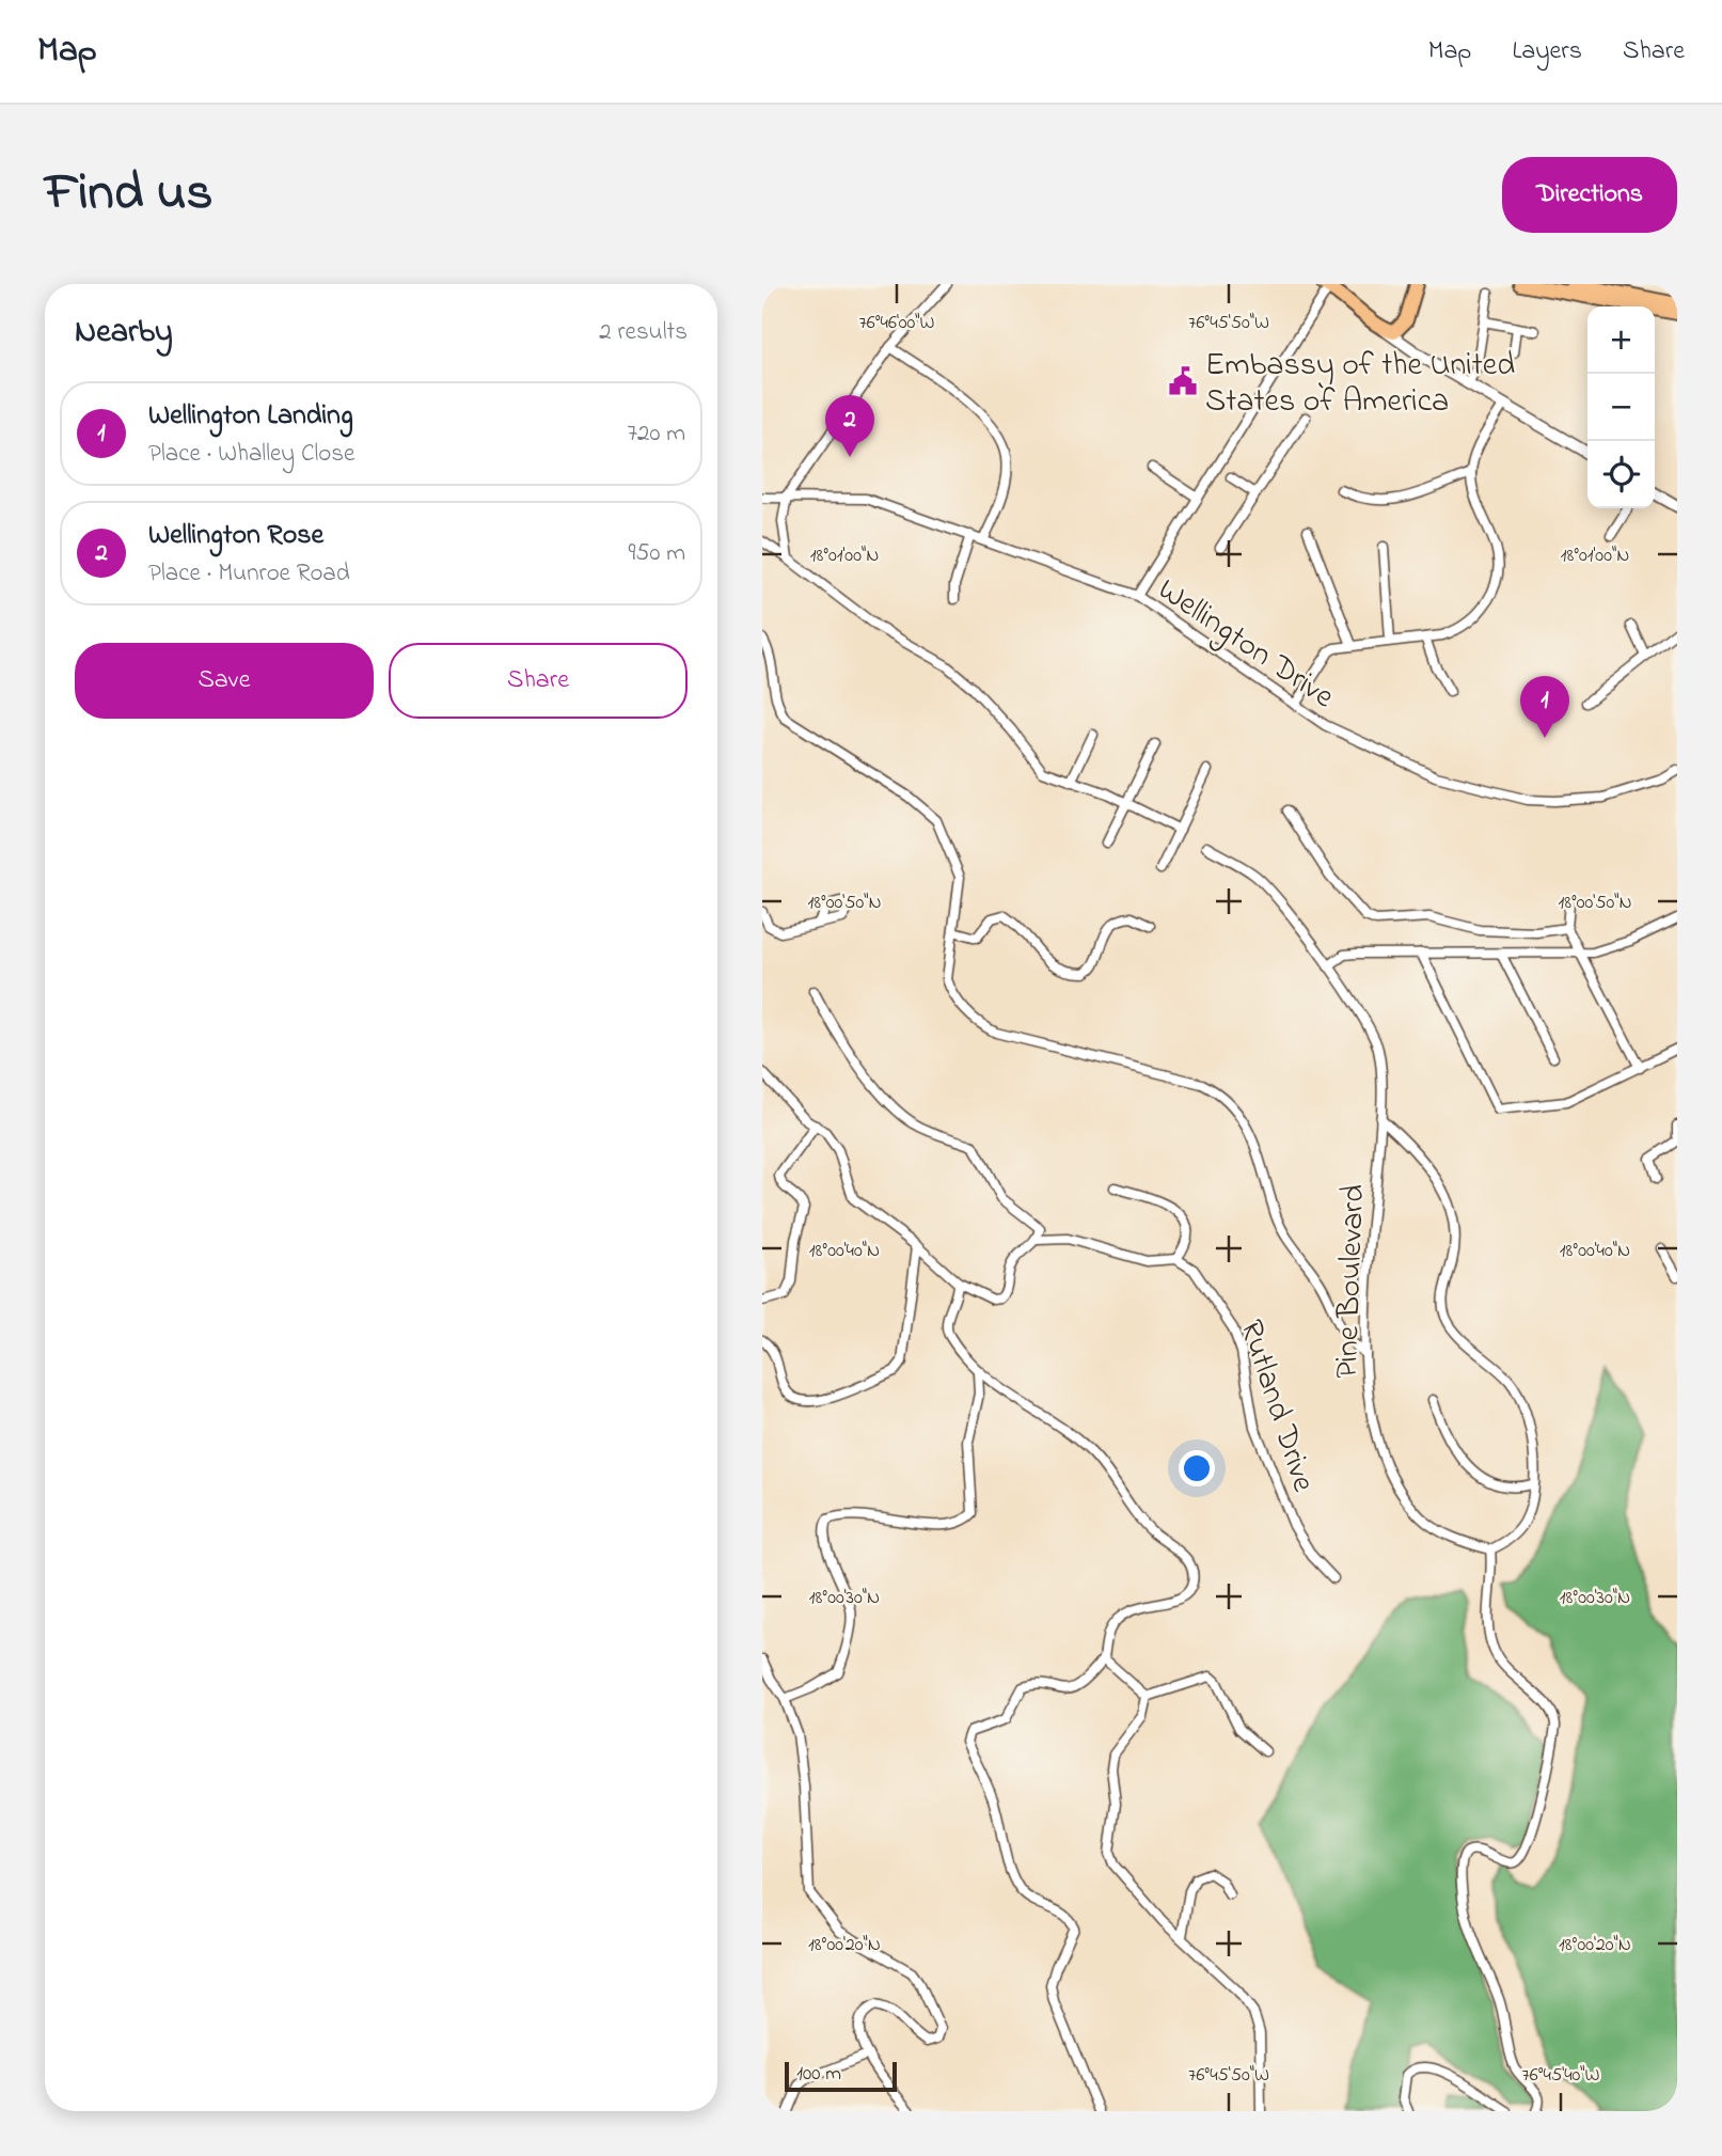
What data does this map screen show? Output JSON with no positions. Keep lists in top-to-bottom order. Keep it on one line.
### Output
{"streets":{"street":["Wellington Drive","Pine Boulevard","Rutland Drive"]},"places":{"public building":["Embassy of the United States of America"]},"scale_bar":"100 m","page":{"header":"Map","nav":["Map","Layers","Share"],"title":"Find us","buttons":["Directions",["Save","Share"]],"heading":["Nearby","2 results"],"map_buttons":["+","−"],"list":[{"mark":"1","name":"Wellington Landing","note":"Place · Whalley Close","value":"720 m"},{"mark":"2","name":"Wellington Rose","note":"Place · Munroe Road","value":"950 m"}],"pins":["2","1"],"scale":"100 m"},"coordinates":["76°46'00\"W","76°45'50\"W","18°01'00\"N","18°00'50\"N","18°00'40\"N","18°00'30\"N","18°00'20\"N","76°45'40\"W"]}
